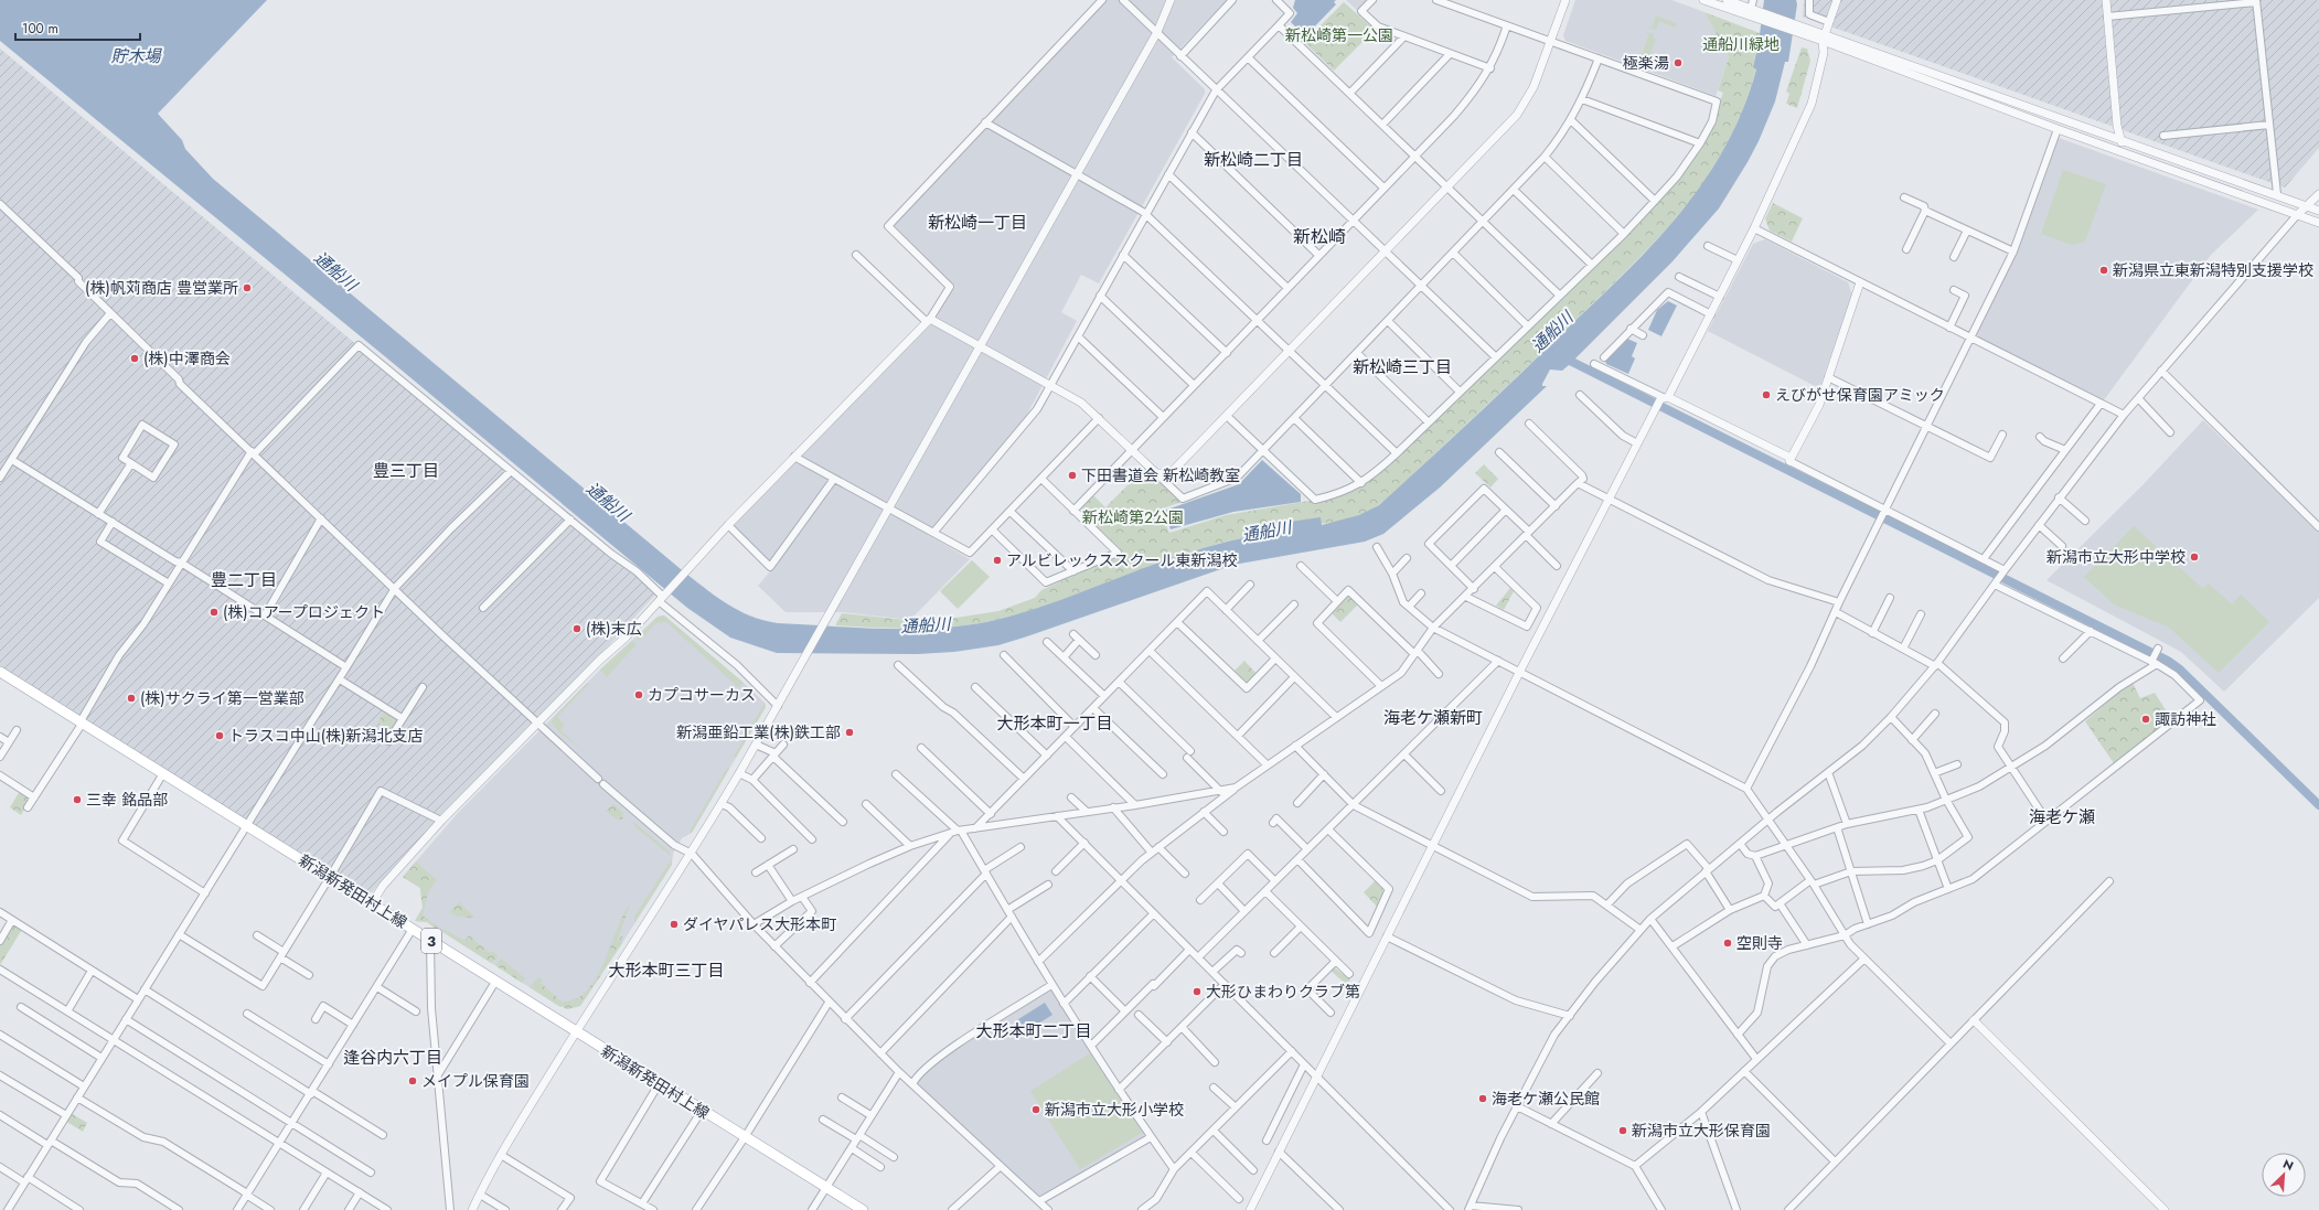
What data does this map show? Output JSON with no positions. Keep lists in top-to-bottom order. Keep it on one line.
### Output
{"streets":{"main road":["新潟新発田村上線","3"]},"districts":["新松崎二丁目","新松崎一丁目","新松崎","新松崎三丁目","豊三丁目","豊二丁目","海老ケ瀬新町","大形本町一丁目","海老ケ瀬","大形本町三丁目","大形本町二丁目","逢谷内六丁目"],"water":["貯木場","通船川"],"parks":["新松崎第一公園","通船川緑地","新松崎第２公園"],"places":["極楽湯","新潟県立東新潟特別支援学校","(株)帆苅商店 豊営業所","(株)中澤商会","えびがせ保育園アミック","下田書道会 新松崎教室","新潟市立大形中学校","アルビレックススクール東新潟校","(株)コアープロジェクト","(株)末広","カプコサーカス","(株)サクライ第一営業部","諏訪神社","新潟亜鉛工業(株)鉄工部","トラスコ中山(株)新潟北支店","三幸 銘品部","ダイヤパレス大形本町","空則寺","大形ひまわりクラブ第","メイプル保育園","海老ケ瀬公民館","新潟市立大形小学校","新潟市立大形保育園"],"scale_bar":"100 m","north":"top right"}
